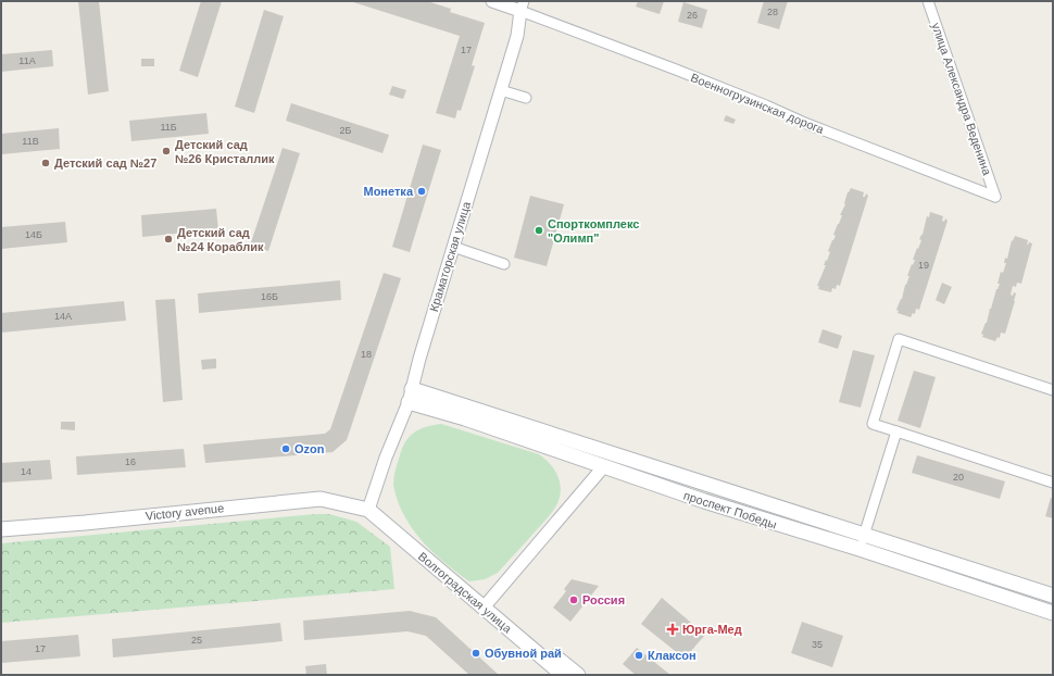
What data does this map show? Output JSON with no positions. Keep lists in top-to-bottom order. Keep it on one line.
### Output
{"streets":{"main road":["проспект Победы","Victory avenue","Волгоградская улица"],"street":["улица Александра Веденина","Военногрузинская дорога","Краматорская улица"]},"crossings":[["улица Александра Веденина","Военногрузинская дорога"],["Военногрузинская дорога","Краматорская улица"],["Краматорская улица","проспект Победы"],["Краматорская улица","Victory avenue"],["Краматорская улица","Волгоградская улица"],["Victory avenue","Волгоградская улица"]],"places":{"other":["Детский сад №26 Кристаллик","Детский сад №27","Монетка","Спорткомплекс \"Олимп\"","Детский сад №24 Кораблик","Ozon","Россия","Обувной рай","Клаксон"],"health":["Юрга-Мед"]},"house_numbers":["28","26","17","11А","11Б","2Б","11В","14Б","19","16Б","14А","18","16","14","20","25","35","17"]}
